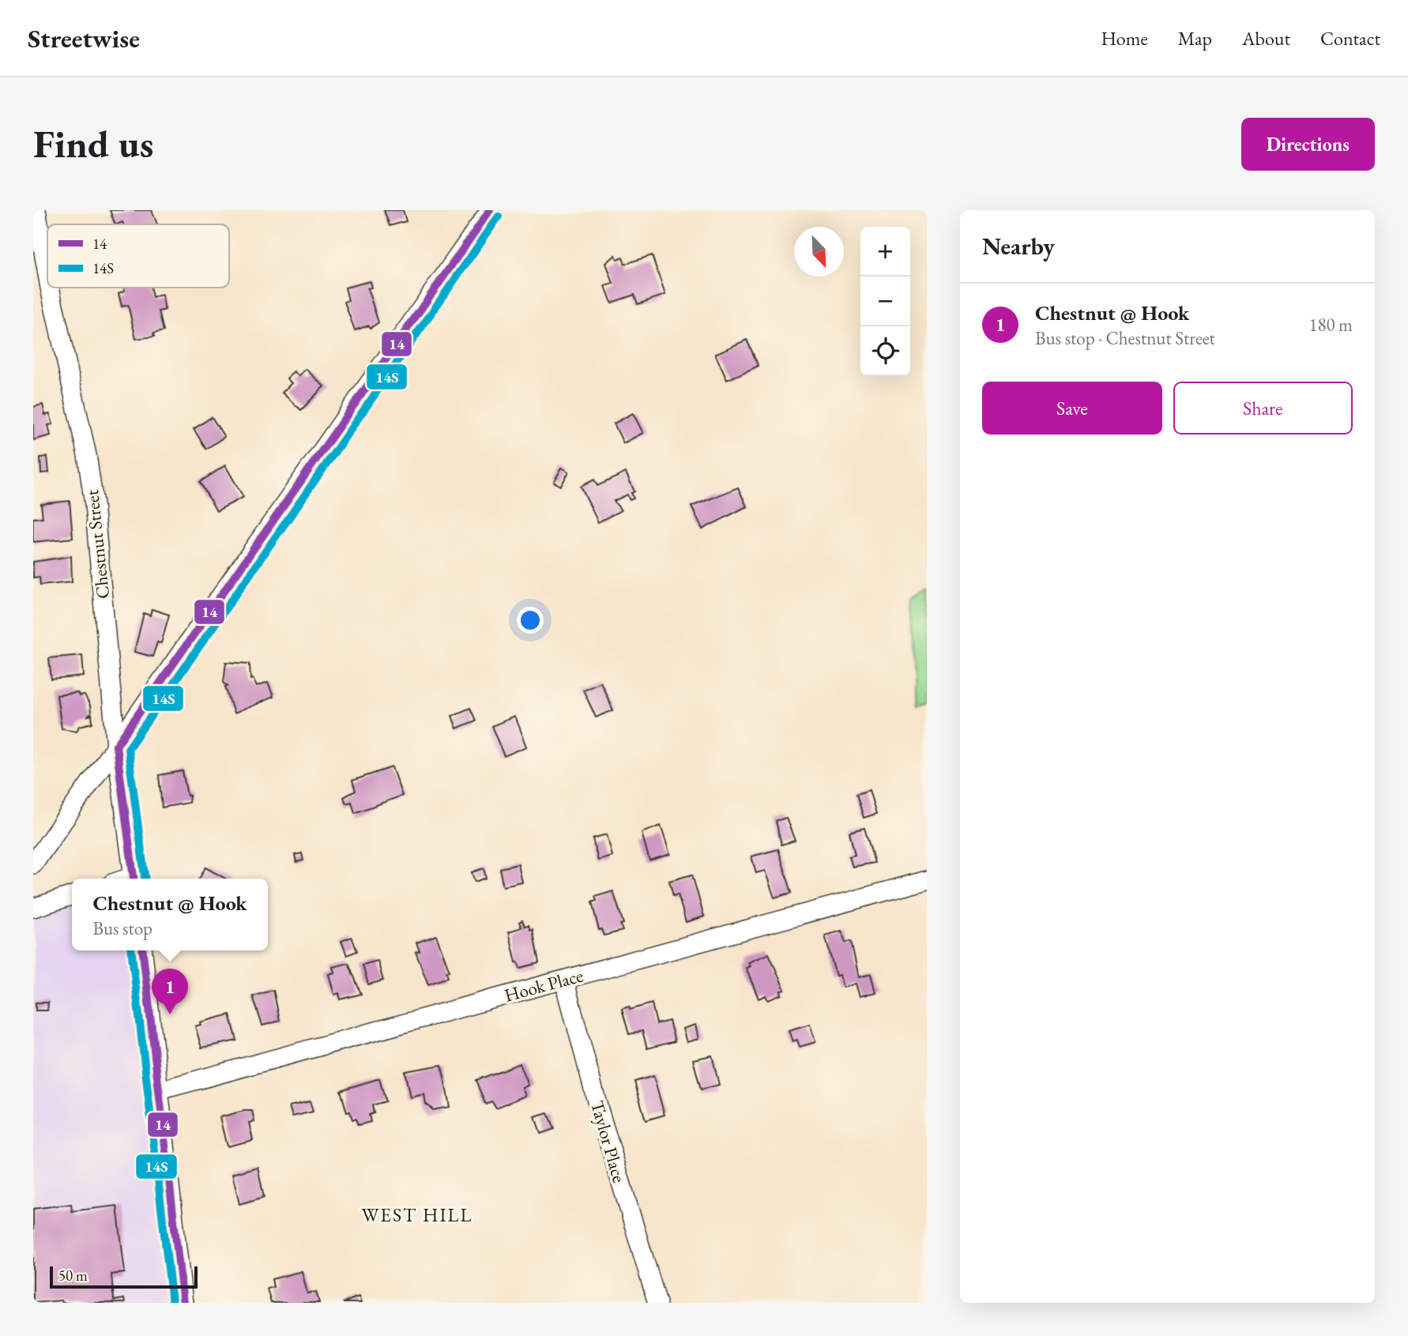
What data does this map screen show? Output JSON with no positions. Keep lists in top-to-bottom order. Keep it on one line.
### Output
{"streets":{"street":["Chestnut Street","Hook Place","Taylor Place"]},"crossings":[["Hook Place","Taylor Place"]],"districts":["WEST HILL"],"lines":["transit line 14","transit line 14S"],"legend":["14","14S"],"scale_bar":"50 m","north":"bottom right","page":{"header":"Streetwise","nav":["Home","Map","About","Contact"],"buttons":["Directions",["Save","Share"]],"title":"Find us","heading":"Nearby","map_buttons":["+","−"],"list":[{"mark":"1","name":"Chestnut @ Hook","note":"Bus stop · Chestnut Street","value":"180 m"}],"popup":["Chestnut @ Hook","Bus stop"],"pins":"1","scale":"50 m"}}
